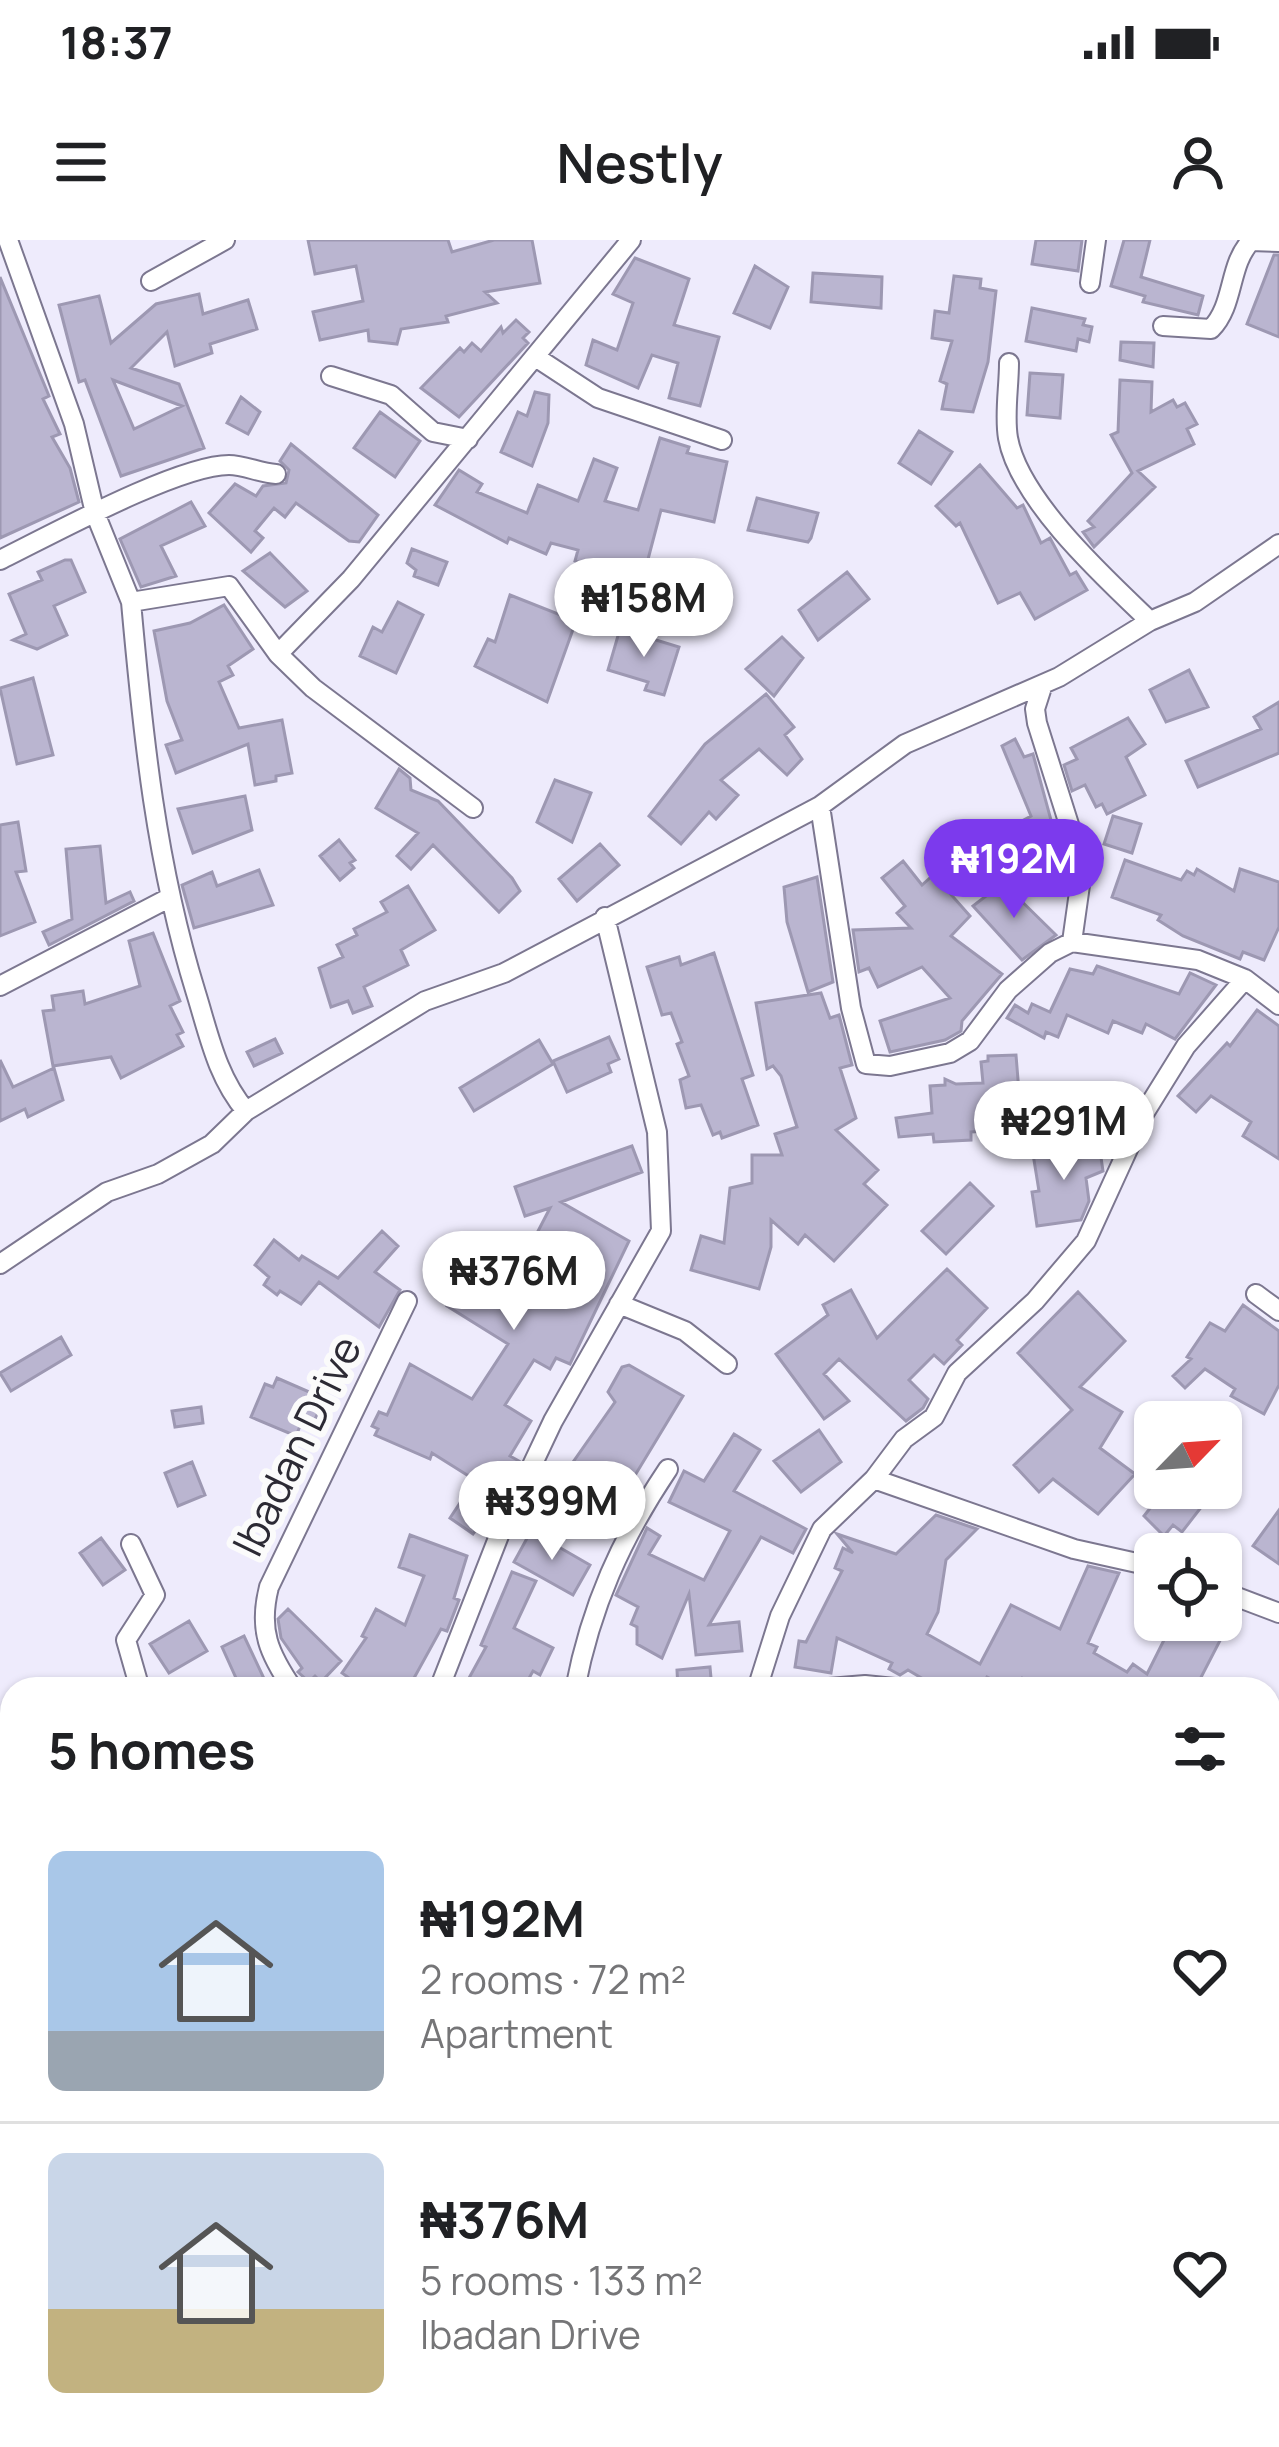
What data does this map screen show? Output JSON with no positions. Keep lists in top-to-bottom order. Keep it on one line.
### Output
{"streets":{"street":["Ibadan Drive"]},"north":"top right","page":{"status":"18:37","header":"Nestly","price":["₦158M","₦192M","₦291M","₦376M","₦399M"],"heading":"5 homes","list":[{"name":"₦192M","note":"2 rooms · 72 m² · Apartment"},{"name":"₦376M","note":"5 rooms · 133 m² · Ibadan Drive"}]}}
